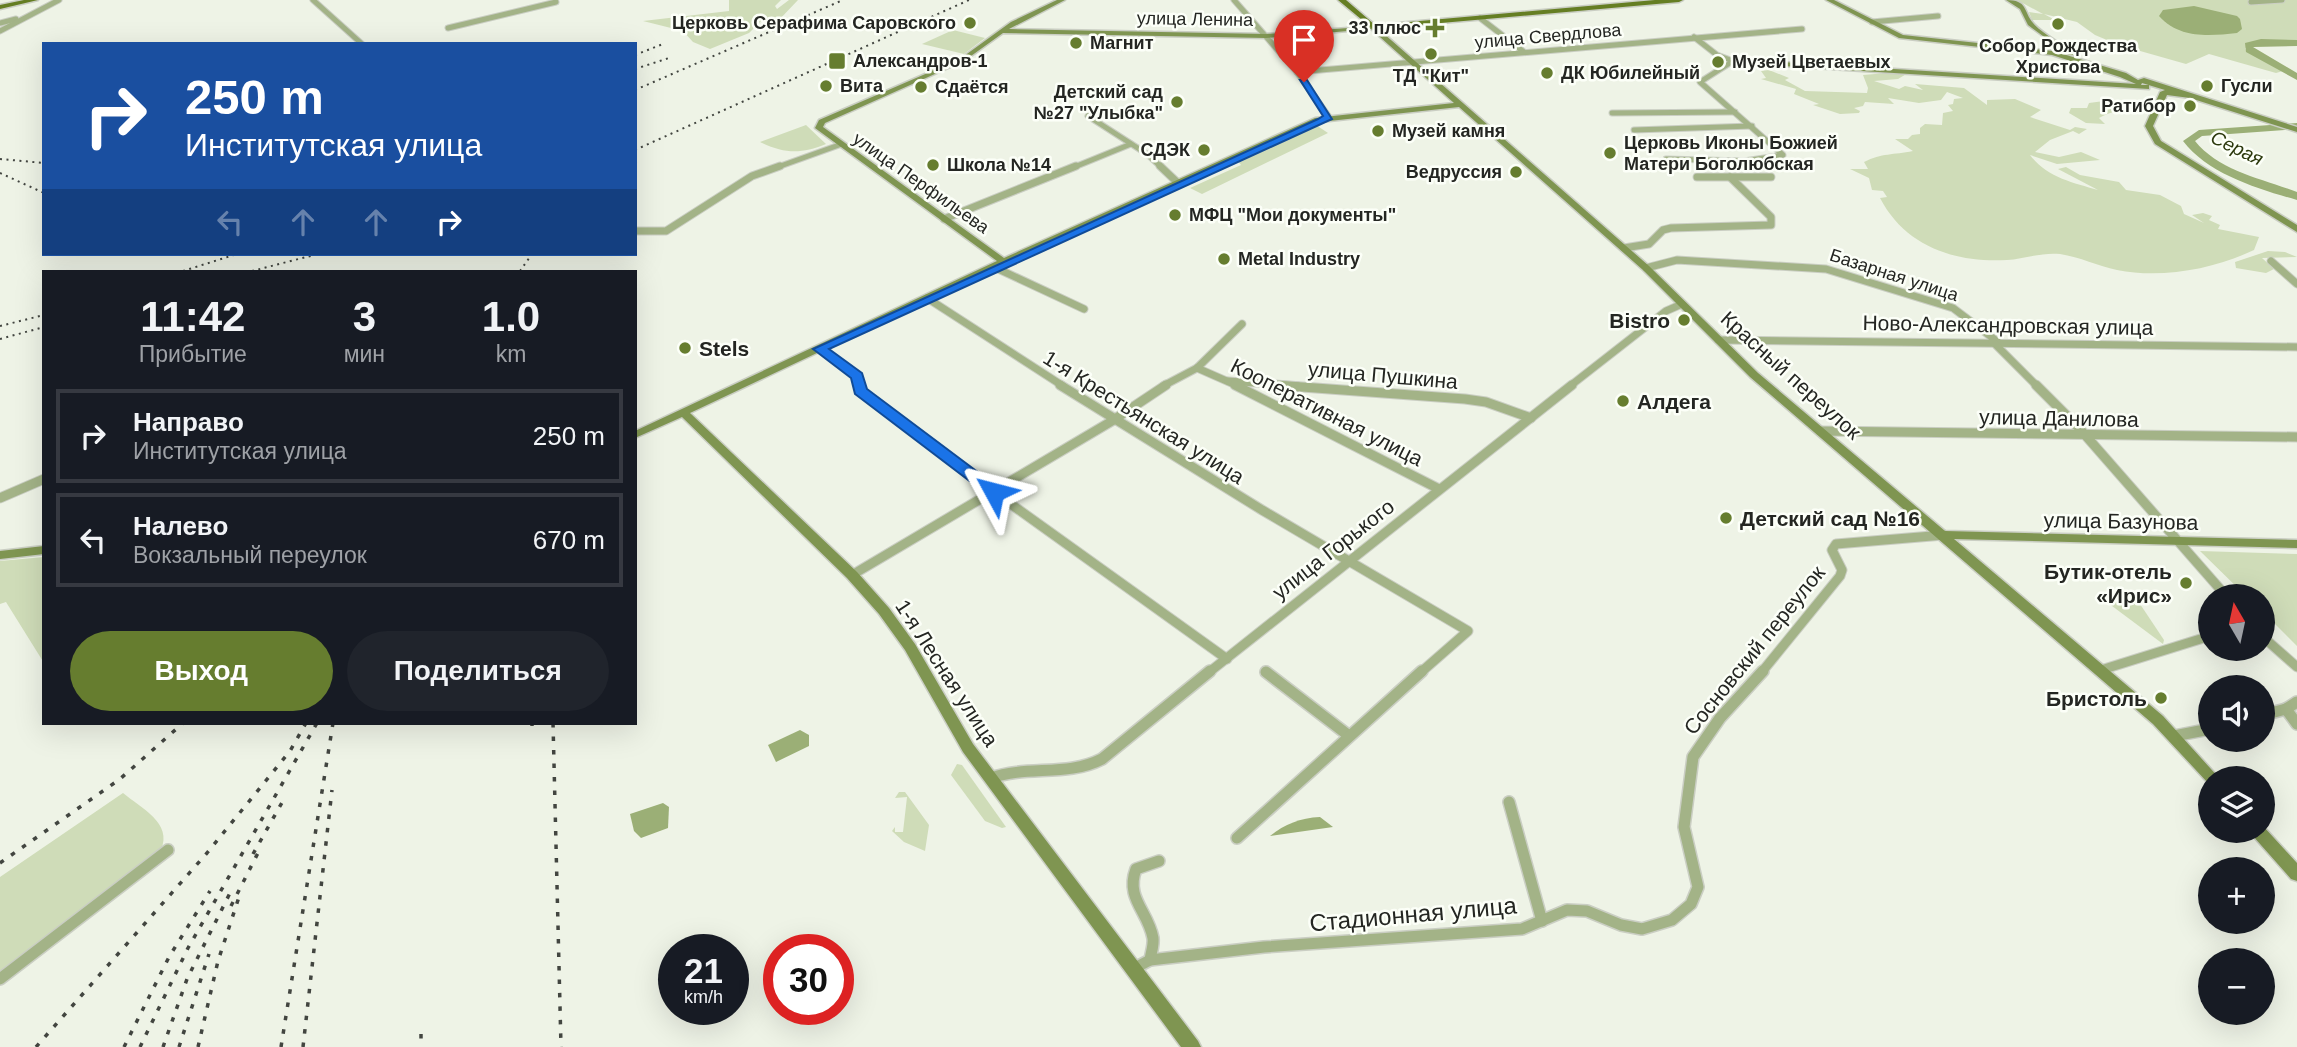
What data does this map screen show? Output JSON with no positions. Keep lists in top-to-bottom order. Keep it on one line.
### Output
{"streets":{"main road":["улица Ленина","улица Перфильева","Красный переулок","улица Базунова","1-я Лесная улица"],"street":["улица Свердлова","Базарная улица","Ново-Александровская улица","улица Пушкина","Кооперативная улица","1-я Крестьянская улица","улица Данилова","улица Горького","Сосновский переулок","Стадионная улица"]},"crossings":[["улица Ленина","Красный переулок"],["улица Свердлова","Красный переулок"],["Базарная улица","Ново-Александровская улица"],["Базарная улица","Красный переулок"],["Базарная улица","улица Данилова"],["Базарная улица","улица Базунова"],["Ново-Александровская улица","Красный переулок"],["улица Пушкина","Кооперативная улица"],["улица Пушкина","улица Горького"],["Красный переулок","улица Данилова"],["Красный переулок","улица Базунова"],["Красный переулок","улица Горького"],["Красный переулок","Сосновский переулок"],["Кооперативная улица","улица Горького"],["1-я Крестьянская улица","улица Горького"],["улица Базунова","Сосновский переулок"],["улица Горького","1-я Лесная улица"],["Сосновский переулок","Стадионная улица"]],"water":["Серая"],"places":{"other":["Церковь Серафима Саровского","Собор Рождества Христова","Магнит","ТД \"Кит\"","Музей Цветаевых","ДК Юбилейный","Вита","Гусли","Сдаётся","Детский сад №27 \"Улыбка\"","Ратибор","Музей камня","СДЭК","Церковь Иконы Божией Матери Боголюбская","Школа №14","Ведруссия","МФЦ \"Мои документы\"","Metal Industry","Bistro","Stels","Алдега","Детский сад №16","Бутик-отель «Ирис»","Бристоль"],"health":["33 плюс"],"transit":["Александров-1"]},"north":"top","page":{"turn":["250 m","Институтская улица"],"eta":["11:42","Прибытие","3","мин","1.0","km"],"list":[{"name":"Направо","note":"Институтская улица","value":"250 m"},{"name":"Налево","note":"Вокзальный переулок","value":"670 m"}],"map_buttons":["+","−"],"buttons":["Выход","Поделиться"],"speed":"21 km/h","limit":"30"}}
